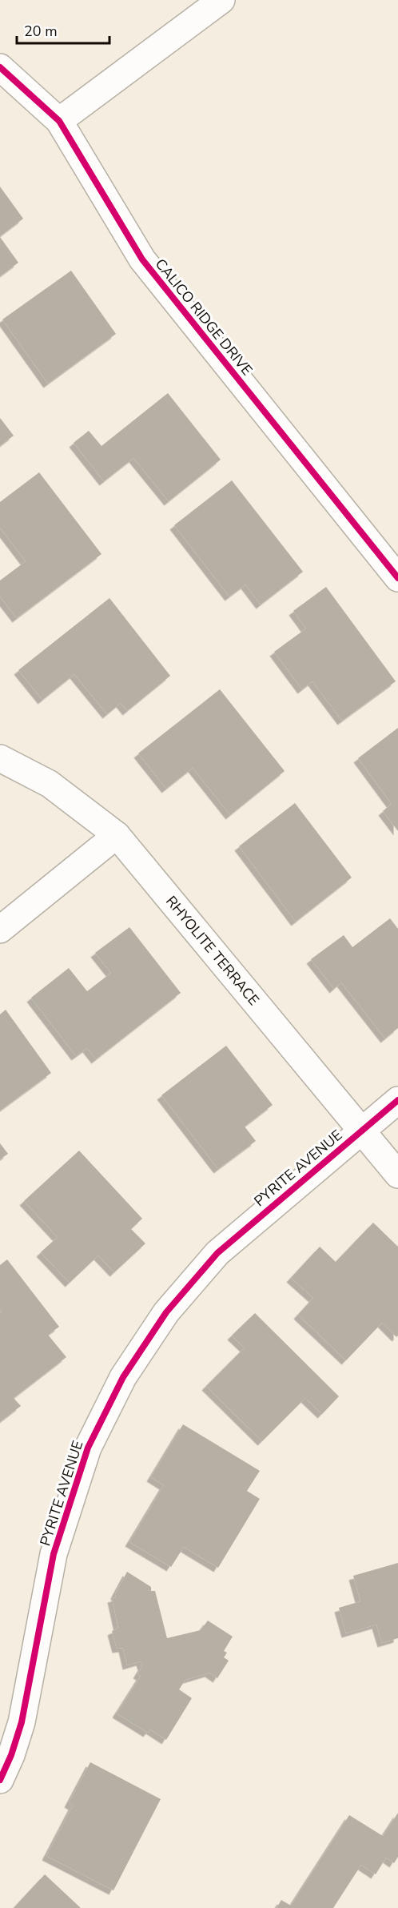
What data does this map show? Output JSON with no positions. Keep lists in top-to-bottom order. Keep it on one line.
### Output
{"streets":{"street":["CALICO RIDGE DRIVE","RHYOLITE TERRACE","PYRITE AVENUE"]},"crossings":[["RHYOLITE TERRACE","PYRITE AVENUE"]],"scale_bar":"20 m"}
